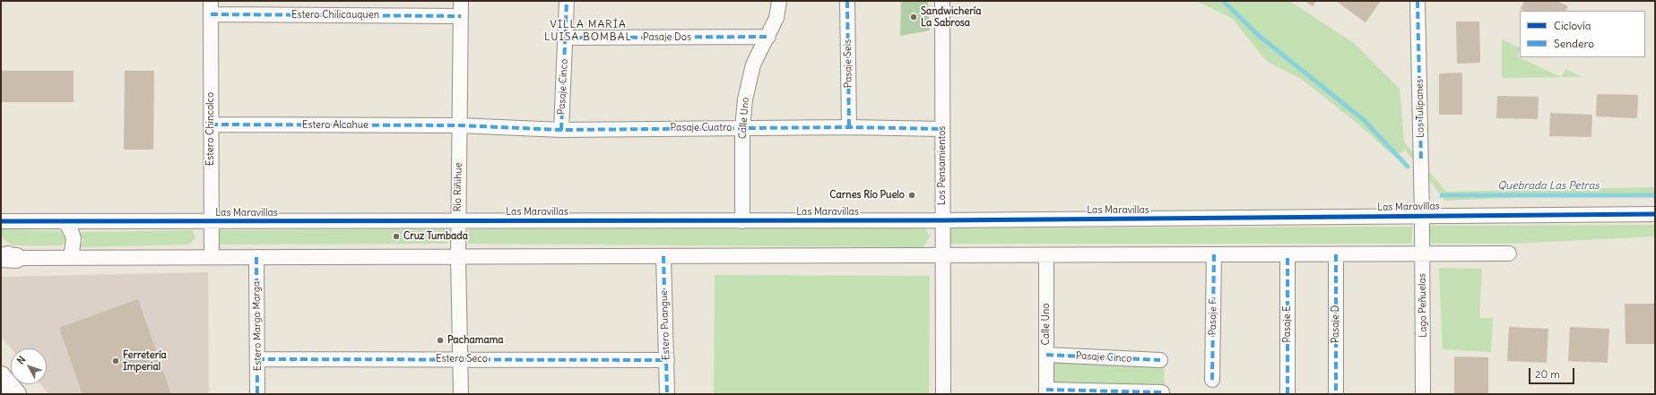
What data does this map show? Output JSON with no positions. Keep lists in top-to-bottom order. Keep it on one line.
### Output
{"streets":{"street":["Estero Chilicauquen","Pasaje Dos","Pasaje Seis","Pasaje Cinco","Los Tulipanes","Calle Uno","Estero Alcahue","Pasaje Cuatro","Estero Chincolco","Los Pensamientos","Río Riñihue","Las Maravillas","Lago Peñuelas","Pasaje F","Pasaje E","Pasaje D","Estero Puangue","Estero Marga Marga","Estero Seco"]},"crossings":[["Estero Chilicauquen","Estero Chincolco"],["Estero Chilicauquen","Río Riñihue"],["Pasaje Dos","Pasaje Cinco"],["Pasaje Dos","Calle Uno"],["Pasaje Seis","Pasaje Cuatro"],["Pasaje Cinco","Calle Uno"],["Pasaje Cinco","Pasaje Cuatro"],["Los Tulipanes","Las Maravillas"],["Los Tulipanes","Lago Peñuelas"],["Calle Uno","Pasaje Cuatro"],["Calle Uno","Las Maravillas"],["Estero Alcahue","Pasaje Cuatro"],["Estero Alcahue","Estero Chincolco"],["Estero Alcahue","Río Riñihue"],["Pasaje Cuatro","Los Pensamientos"],["Pasaje Cuatro","Río Riñihue"],["Estero Chincolco","Las Maravillas"],["Los Pensamientos","Las Maravillas"],["Río Riñihue","Las Maravillas"],["Río Riñihue","Estero Seco"],["Las Maravillas","Lago Peñuelas"],["Estero Puangue","Estero Seco"],["Estero Marga Marga","Estero Seco"]],"districts":["VILLA MARÍA LUISA BOMBAL"],"water":["Quebrada Las Petras"],"places":["Sandwichería La Sabrosa","Carnes Río Puelo","Cruz Tumbada","Pachamama","Ferretería Imperial"],"legend":["Ciclovía","Sendero"],"scale_bar":"20 m","north":"top left"}
